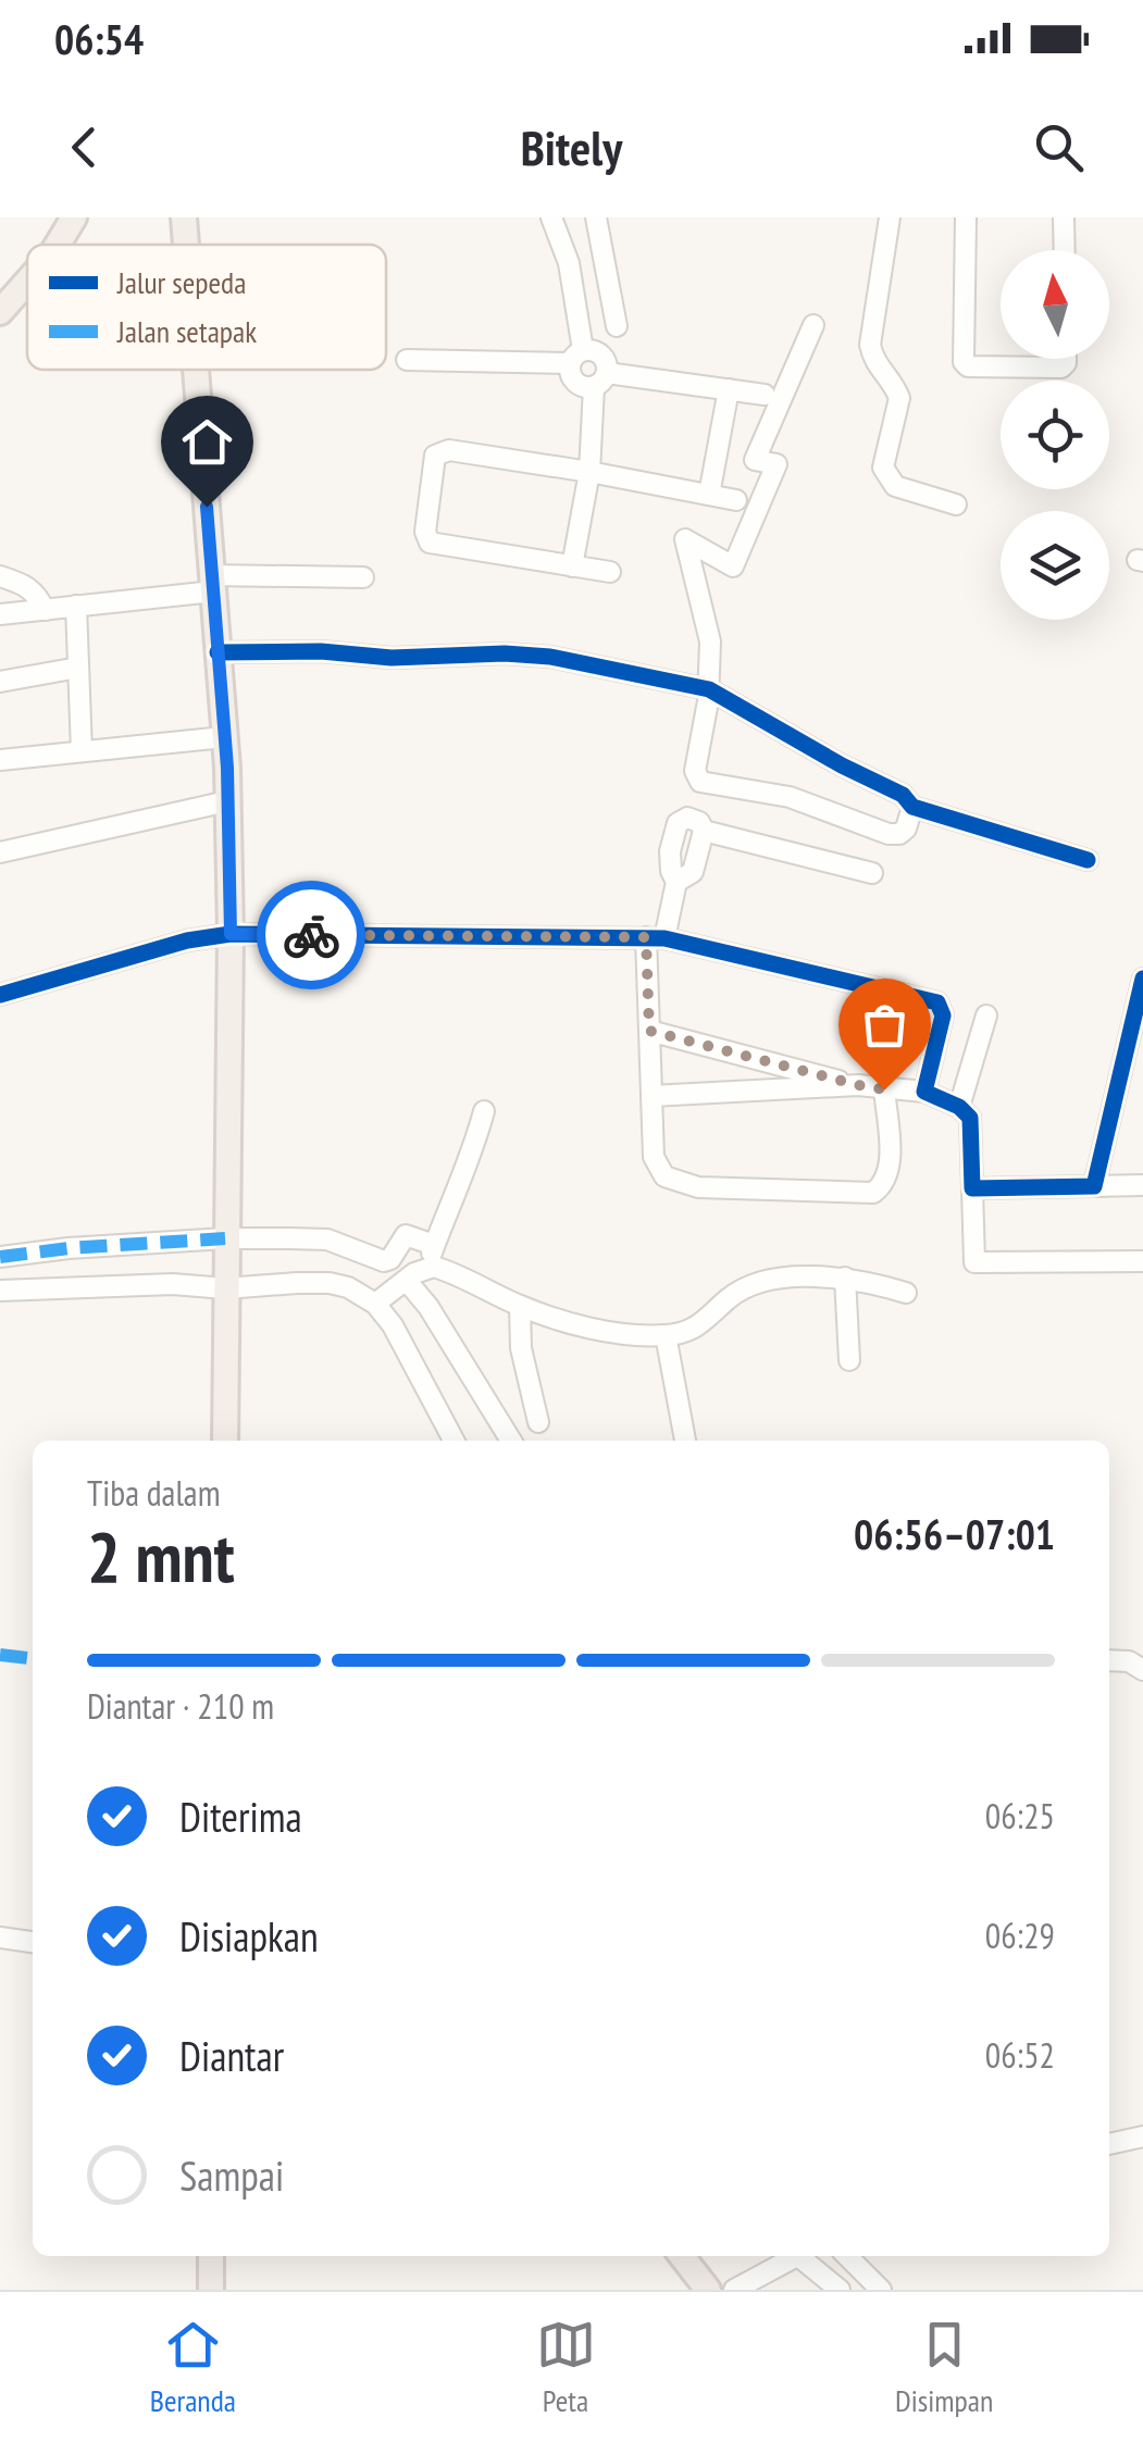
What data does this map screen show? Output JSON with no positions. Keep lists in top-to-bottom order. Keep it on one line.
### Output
{"legend":["Jalur sepeda","Jalan setapak"],"north":"top","page":{"status":"06:54","header":"Bitely","heading":["2 mnt","Tiba dalam","06:56–07:01"],"bar":"Diantar · 210 m","list":[["Diterima","06:25"],["Disiapkan","06:29"],["Diantar","06:52"],"Sampai"],"tabs":["Beranda","Peta","Disimpan"]}}
